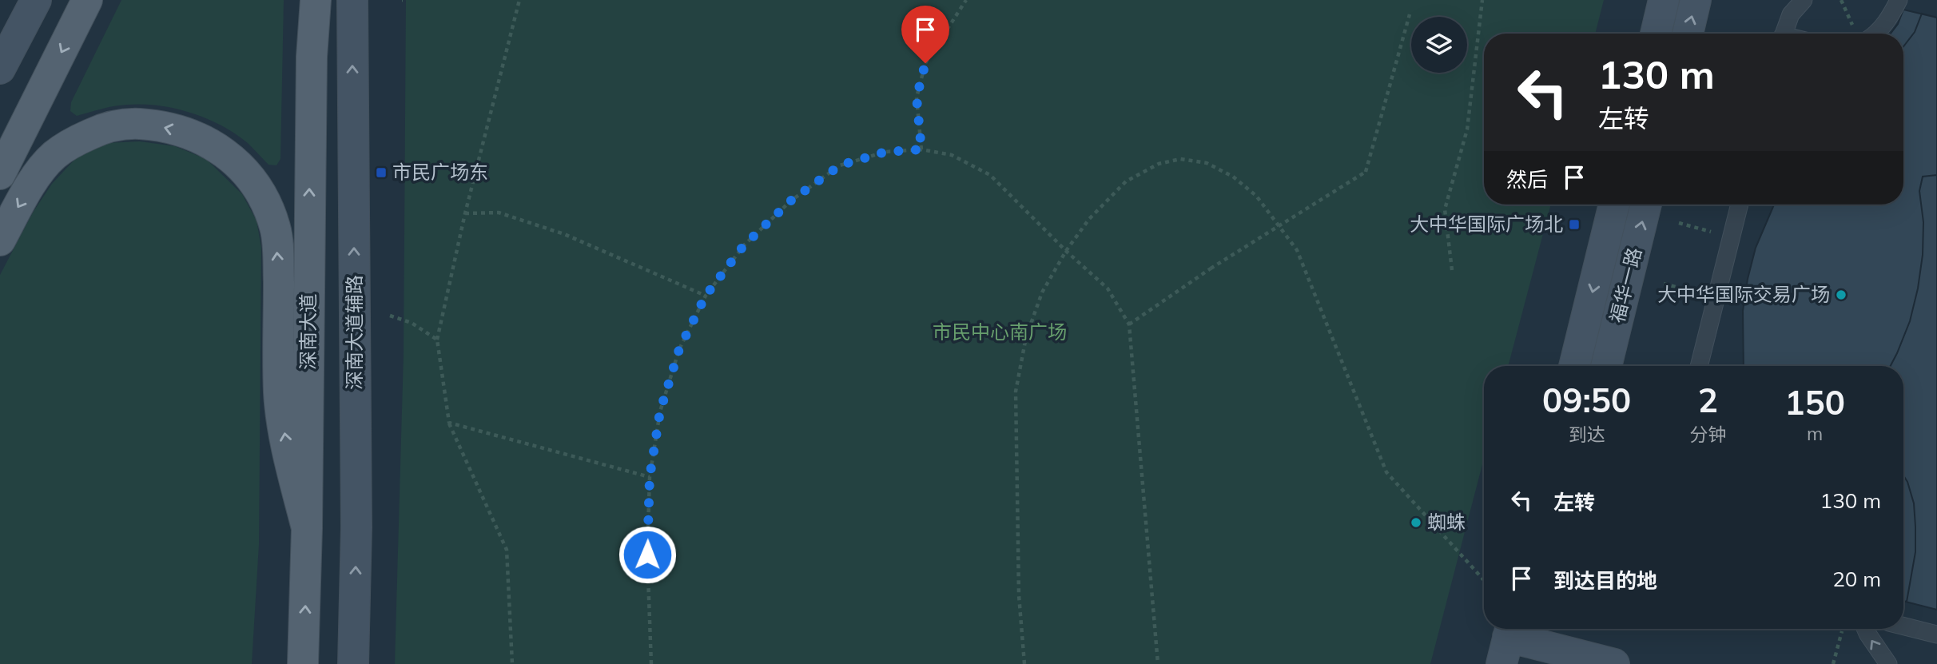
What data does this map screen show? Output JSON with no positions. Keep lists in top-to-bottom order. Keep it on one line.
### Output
{"streets":{"main road":["福华一路","深南大道","深南大道辅路"]},"one_way":["深南大道","深南大道辅路"],"parks":["市民中心南广场"],"places":{"transit":["市民广场东","大中华国际广场北"],"other":["大中华国际交易广场","蜘蛛"]},"page":{"turn":["130 m","左转"],"then":"然后","eta":["09:50","到达","2","分钟","150","m"],"list":[{"name":"左转","value":"130 m"},{"name":"到达目的地","value":"20 m"}]}}
